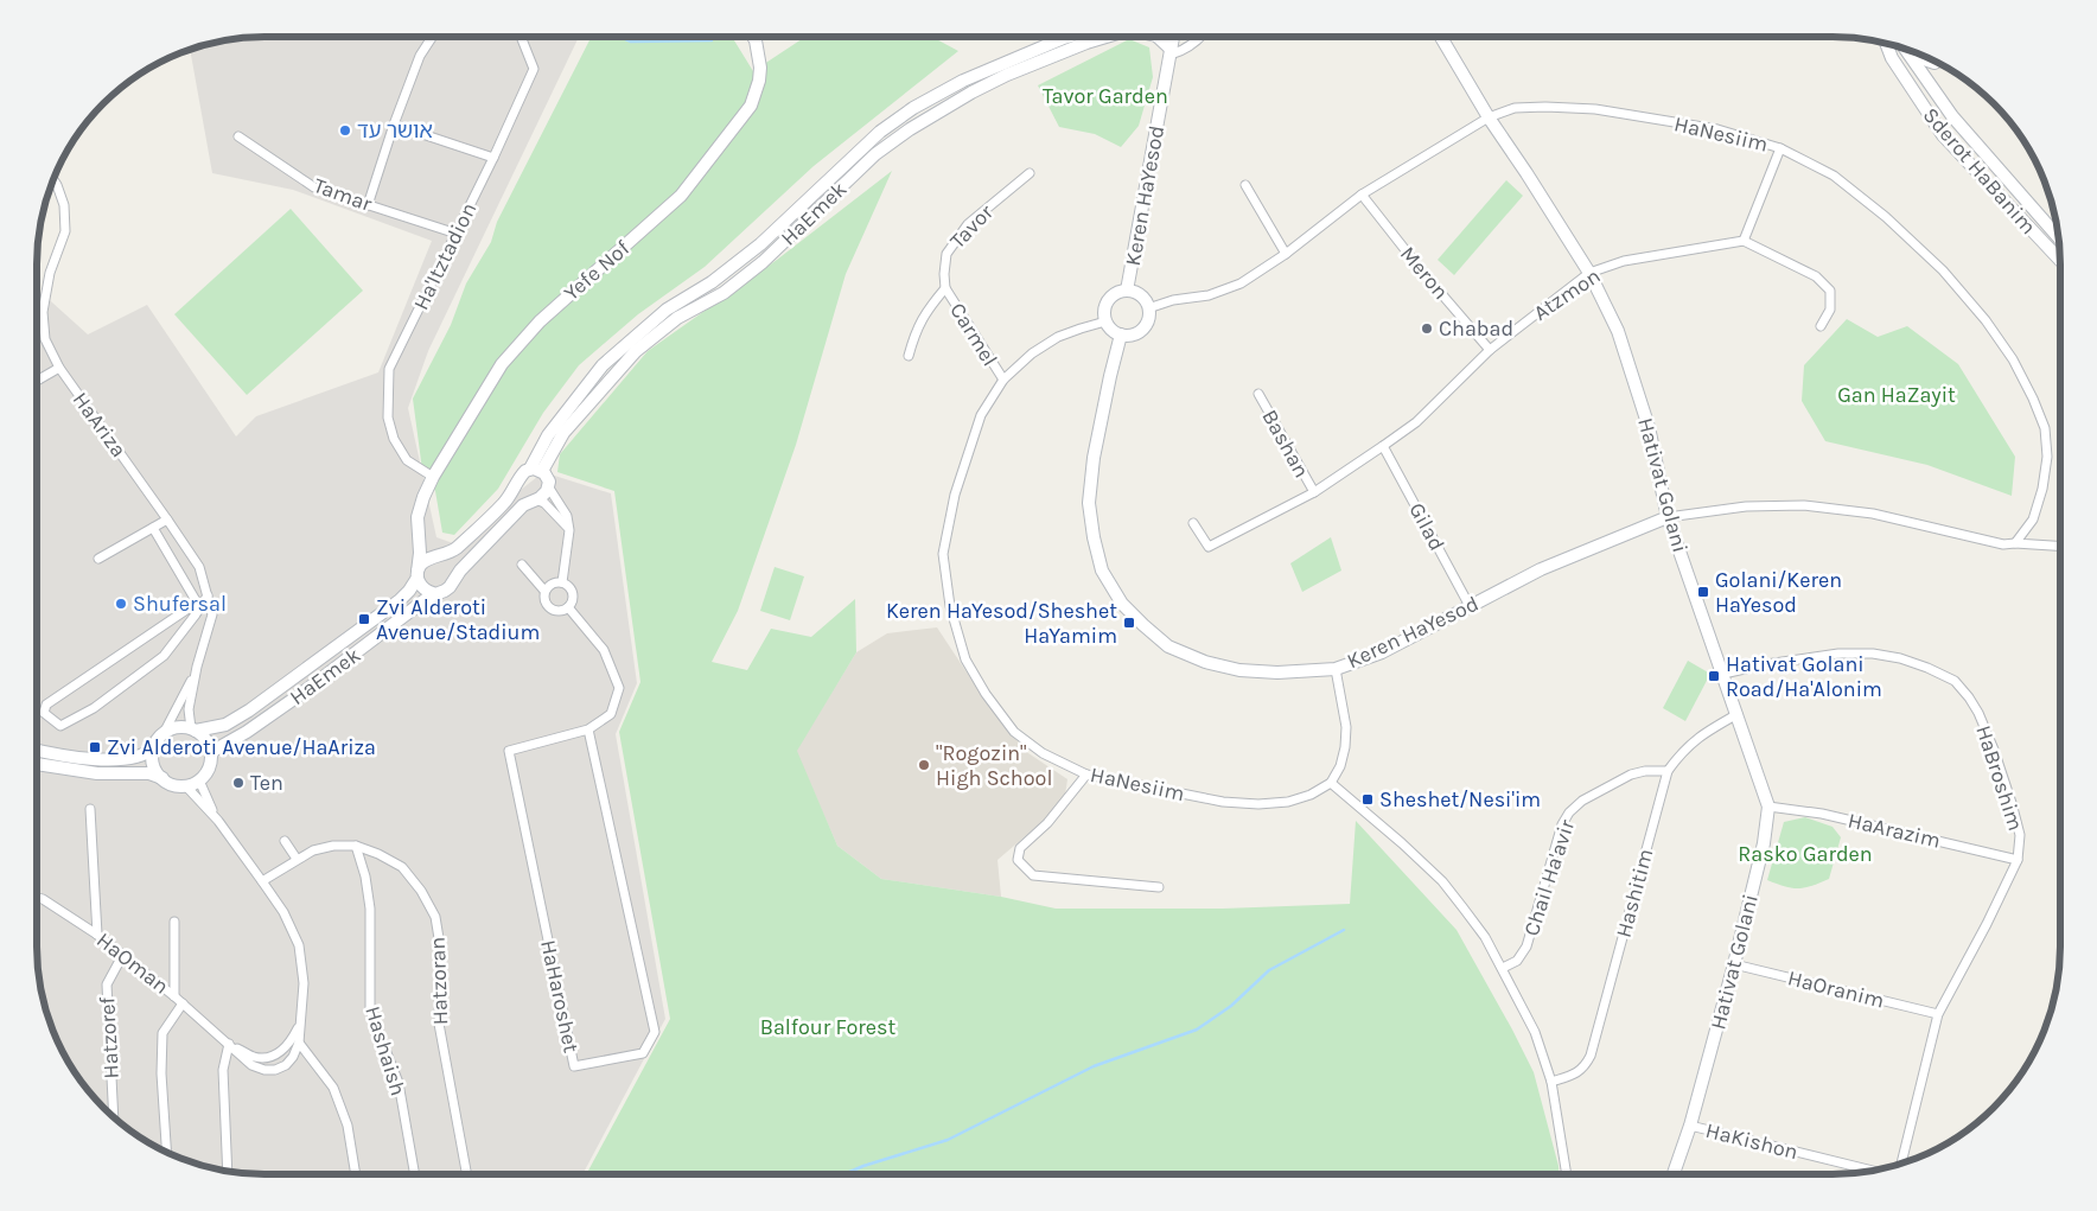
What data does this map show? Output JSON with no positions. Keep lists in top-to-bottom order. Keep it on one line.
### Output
{"streets":{"main road":["Sderot HaBanim","Keren HaYesod","HaEmek","Yefe Nof","Hativat Golani"],"street":["HaNesiim","Tamar","Tavor","Ha'Itztadion","Meron","Atzmon","Carmel","HaAriza","Bashan","Gilad","HaBroshim","HaArazim","Chail Ha'avir","Hashitim","HaOman","Hatzoran","HaOranim","HaHaroshet","Hatzoref","Hashaish","HaKishon"]},"crossings":[["HaNesiim","Keren HaYesod"],["HaNesiim","Meron"],["HaNesiim","Carmel"],["HaNesiim","Hativat Golani"],["Tamar","Ha'Itztadion"],["Keren HaYesod","Hativat Golani"],["Keren HaYesod","Gilad"],["HaEmek","Yefe Nof"],["HaEmek","HaAriza"],["Tavor","Carmel"],["Ha'Itztadion","Yefe Nof"],["Meron","Atzmon"],["Atzmon","Bashan"],["Atzmon","Hativat Golani"],["Atzmon","Gilad"],["Hativat Golani","HaBroshim"],["Hativat Golani","HaArazim"],["Hativat Golani","Hashitim"],["Hativat Golani","HaOranim"],["Hativat Golani","HaKishon"],["HaBroshim","HaArazim"],["HaBroshim","HaOranim"],["Chail Ha'avir","Hashitim"],["HaOman","Hatzoref"],["Hatzoran","Hashaish"]],"parks":["Tavor Garden","Gan HaZayit","Rasko Garden","Balfour Forest"],"places":{"other":["אושר עד","Chabad","Shufersal","\"Rogozin\" High School","Ten"],"transit":["Golani/Keren HaYesod","Zvi Alderoti Avenue/Stadium","Keren HaYesod/Sheshet HaYamim","Hativat Golani Road/Ha'Alonim","Zvi Alderoti Avenue/HaAriza","Sheshet/Nesi'im"]}}
